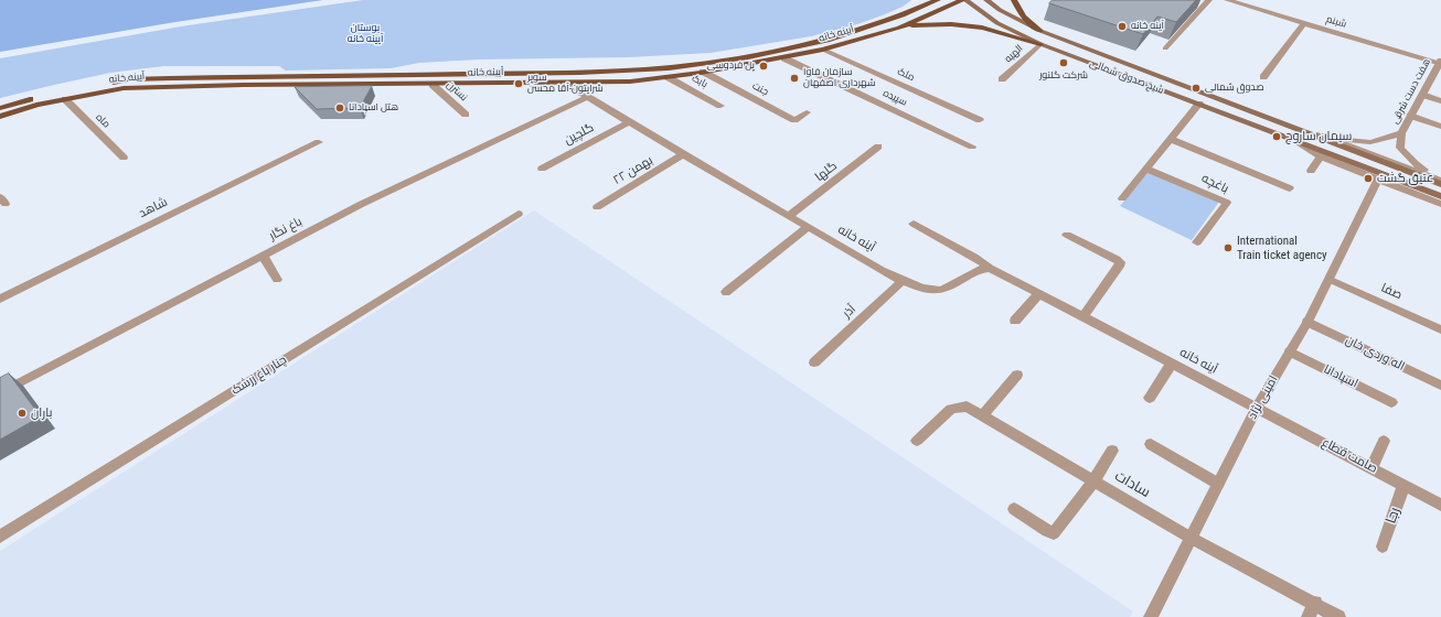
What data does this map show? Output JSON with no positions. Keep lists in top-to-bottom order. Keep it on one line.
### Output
{"streets":{"main road":["آیینه خانه","شیخ صدوق شمالی"],"street":["شبنم","الهیه","ملک","بابک","جنت","نسترن","هفت دست شرقی","سپیده","ماه","گلچین","۲۲ بهمن","گلها","باغچه","شاهد","باغ نگار","آینه خانه","صفا","آذر","اله وردی خان","چنار باغ زرشک","اسپادانا","امینی نژاد","صامت قطاع","سادات","رجا"]},"crossings":[["شبنم","هفت دست شرقی"],["آیینه خانه","ملک"],["آیینه خانه","شیخ صدوق شمالی"],["آیینه خانه","بابک"],["آیینه خانه","جنت"],["آیینه خانه","نسترن"],["آیینه خانه","سپیده"],["آیینه خانه","ماه"],["آیینه خانه","آینه خانه"],["الهیه","شیخ صدوق شمالی"],["شیخ صدوق شمالی","امینی نژاد"],["گلچین","آینه خانه"],["۲۲ بهمن","آینه خانه"],["گلها","آینه خانه"],["باغ نگار","آینه خانه"],["آینه خانه","آذر"],["آینه خانه","امینی نژاد"],["آینه خانه","صامت قطاع"],["صفا","امینی نژاد"],["اله وردی خان","امینی نژاد"],["اسپادانا","امینی نژاد"],["امینی نژاد","صامت قطاع"],["امینی نژاد","سادات"],["صامت قطاع","رجا"]],"parks":["بوستان آیینه خانه"],"places":["آینه خانه","شرکت گلنور","پل فردوسی","سازمان فاوا شهرداری اصفهان","سوپر شرایتون-آقا محسن","صدوق شمالی","هتل اسپادانا","سیمان ساروج","عتیق گشت","International Train ticket agency","باران"]}
